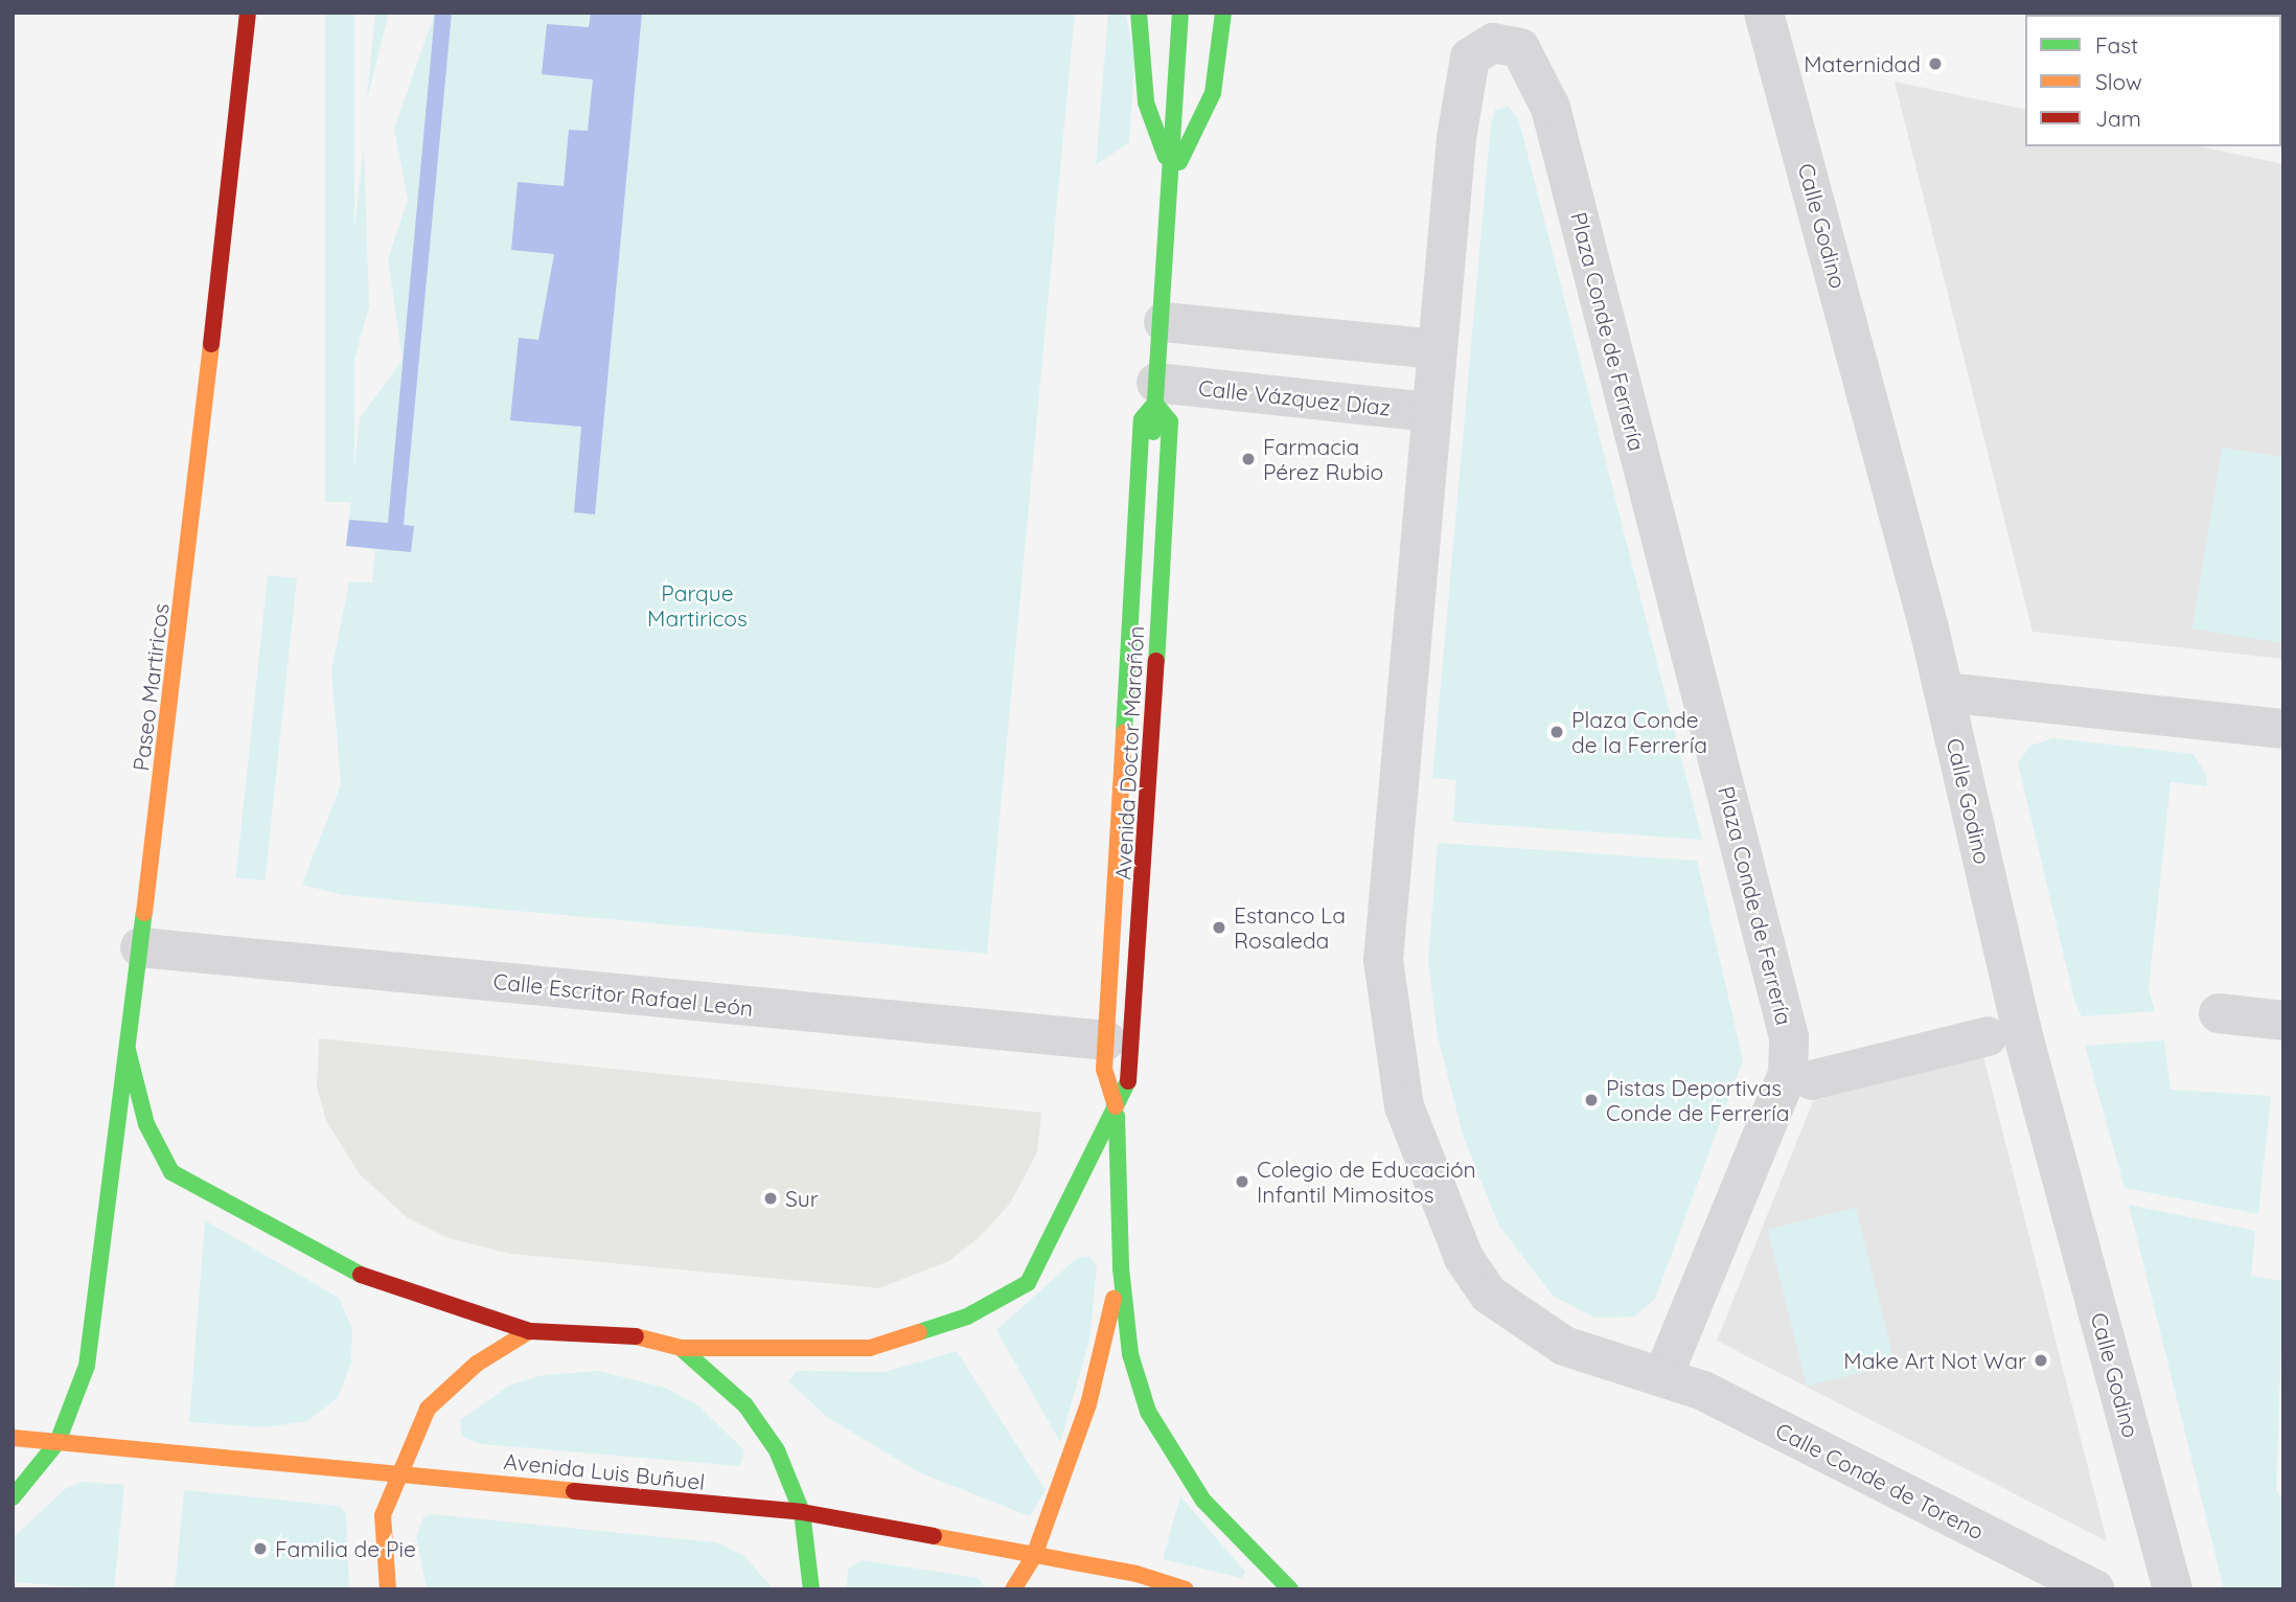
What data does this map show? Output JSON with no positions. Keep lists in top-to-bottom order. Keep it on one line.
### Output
{"streets":{"main road":["Paseo Martiricos","Avenida Doctor Marañón","Avenida Luis Buñuel"],"street":["Calle Godino","Plaza Conde de Ferrería","Calle Vázquez Díaz","Calle Escritor Rafael León","Calle Conde de Toreno"]},"crossings":[["Plaza Conde de Ferrería","Calle Vázquez Díaz"],["Plaza Conde de Ferrería","Calle Conde de Toreno"],["Calle Vázquez Díaz","Avenida Doctor Marañón"],["Paseo Martiricos","Avenida Doctor Marañón"],["Paseo Martiricos","Calle Escritor Rafael León"],["Paseo Martiricos","Avenida Luis Buñuel"],["Avenida Doctor Marañón","Calle Escritor Rafael León"]],"parks":["Parque Martiricos"],"places":["Maternidad","Farmacia Pérez Rubio","Plaza Conde de la Ferrería","Estanco La Rosaleda","Pistas Deportivas Conde de Ferrería","Colegio de Educación Infantil Mimositos","Sur","Make Art Not War","Familia de Pie"],"legend":["Fast","Slow","Jam"]}
